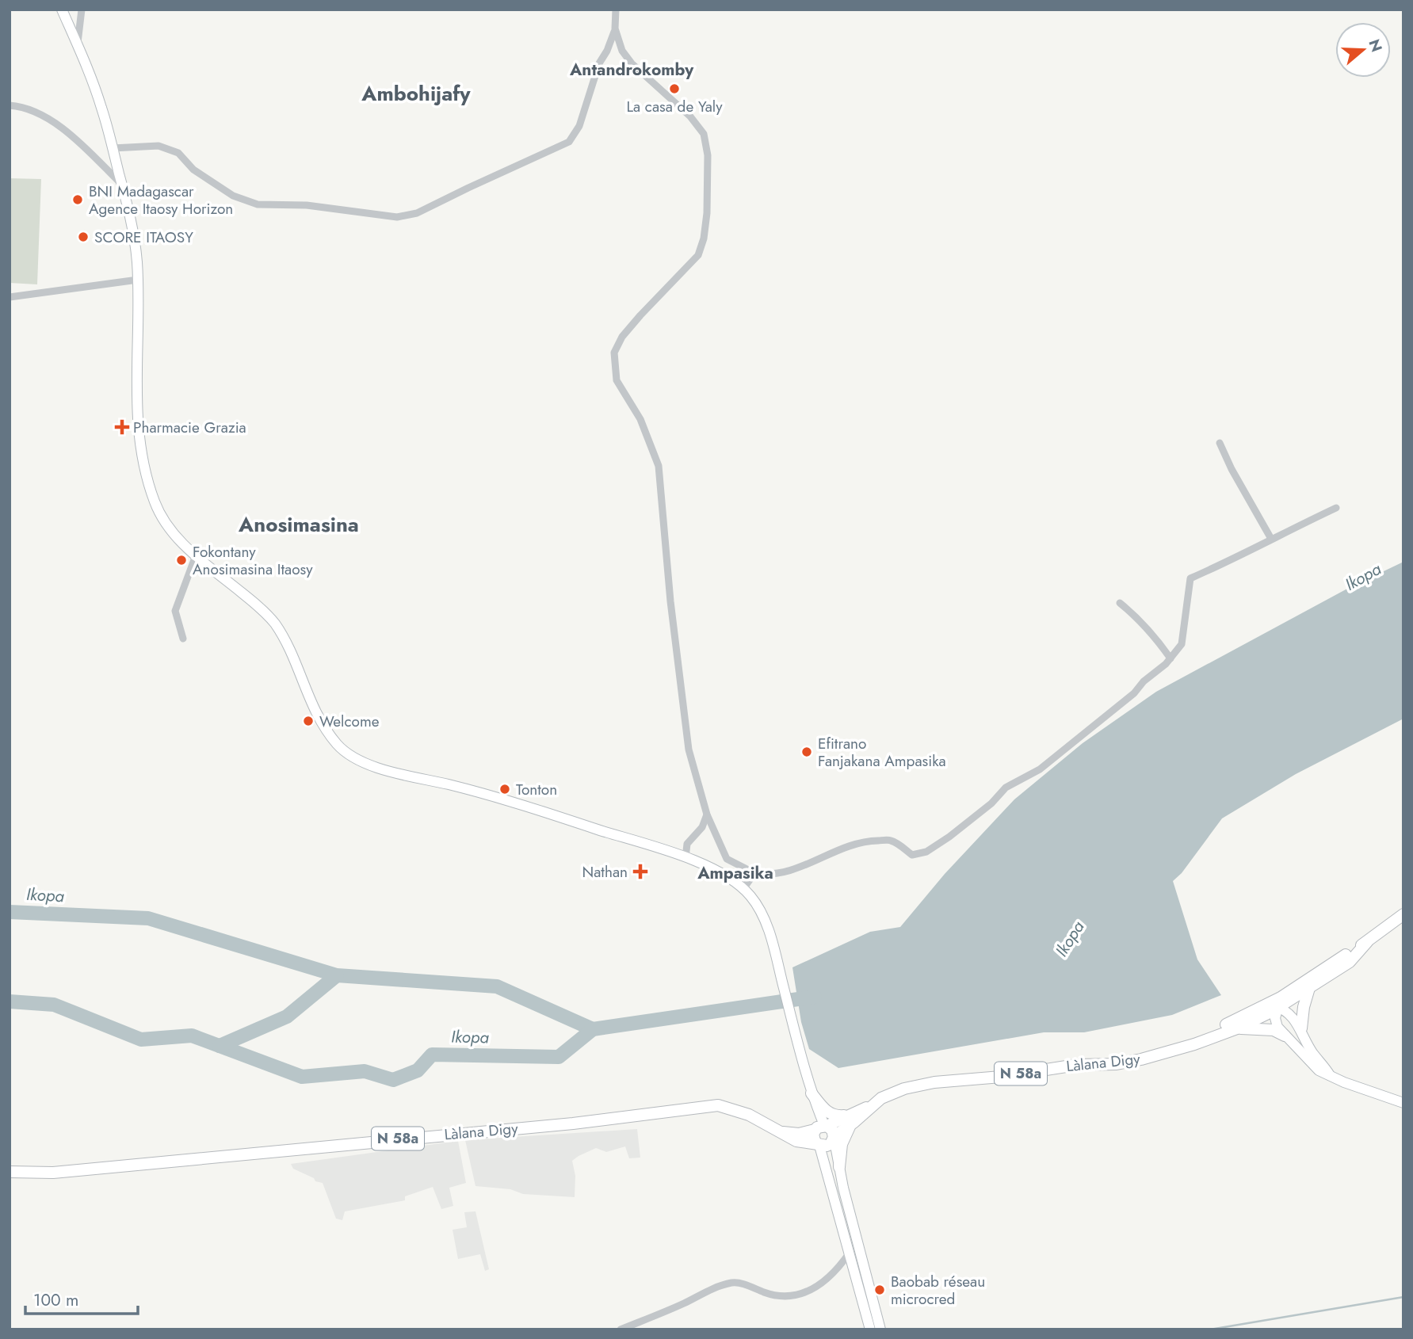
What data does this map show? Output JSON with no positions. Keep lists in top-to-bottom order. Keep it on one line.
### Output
{"streets":{"main road":["Làlana Digy","N 58a"]},"crossings":[["Làlana Digy","N 58a"]],"districts":["Antandrokomby","Ambohijafy","Anosimasina","Ampasika"],"water":["Ikopa"],"places":{"other":["La casa de Yaly","BNI Madagascar Agence Itaosy Horizon","SCORE ITAOSY","Fokontany Anosimasina Itaosy","Welcome","Efitrano Fanjakana Ampasika","Tonton","Baobab réseau microcred"],"health":["Pharmacie Grazia","Nathan"]},"scale_bar":"100 m","north":"right"}
